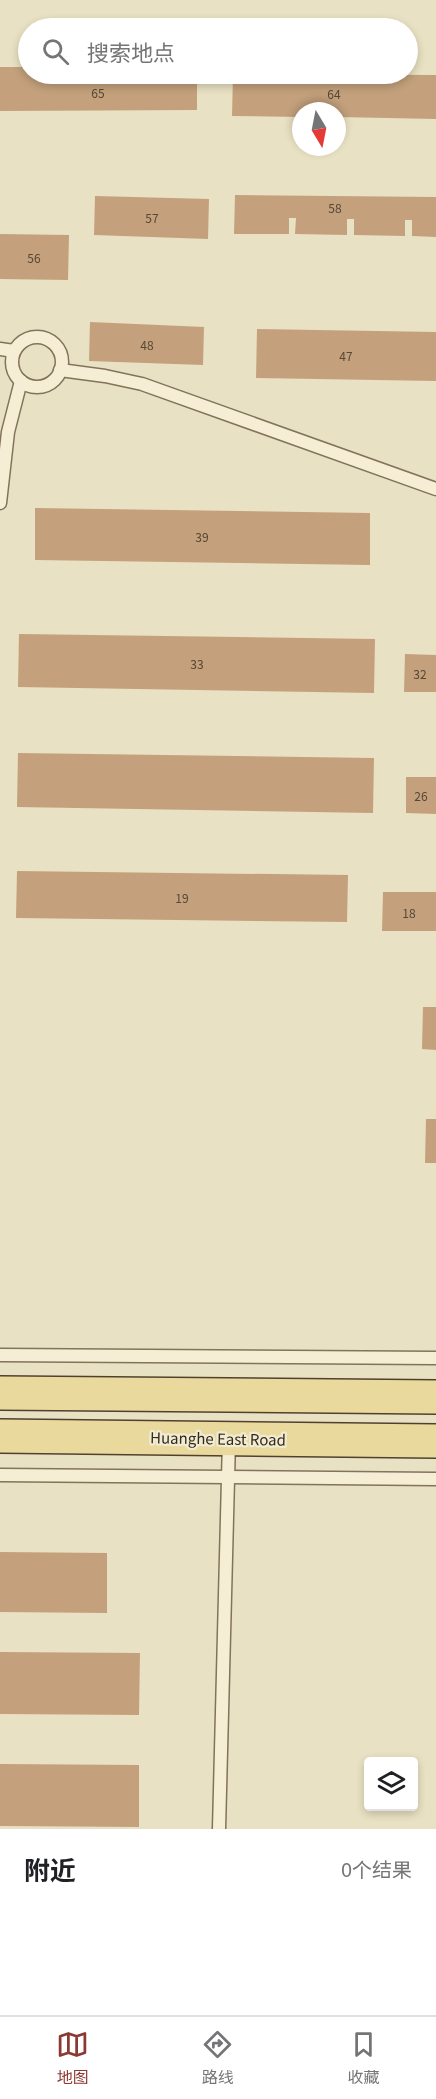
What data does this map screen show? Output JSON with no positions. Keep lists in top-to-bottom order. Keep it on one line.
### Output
{"streets":{"main road":["Huanghe East Road"]},"house_numbers":["65","64","58","57","56","48","47","39","33","32","26","19","18"],"north":"bottom","page":{"search":"搜索地点","heading":["附近","0个结果"],"nav":["地图","路线","收藏"]}}
